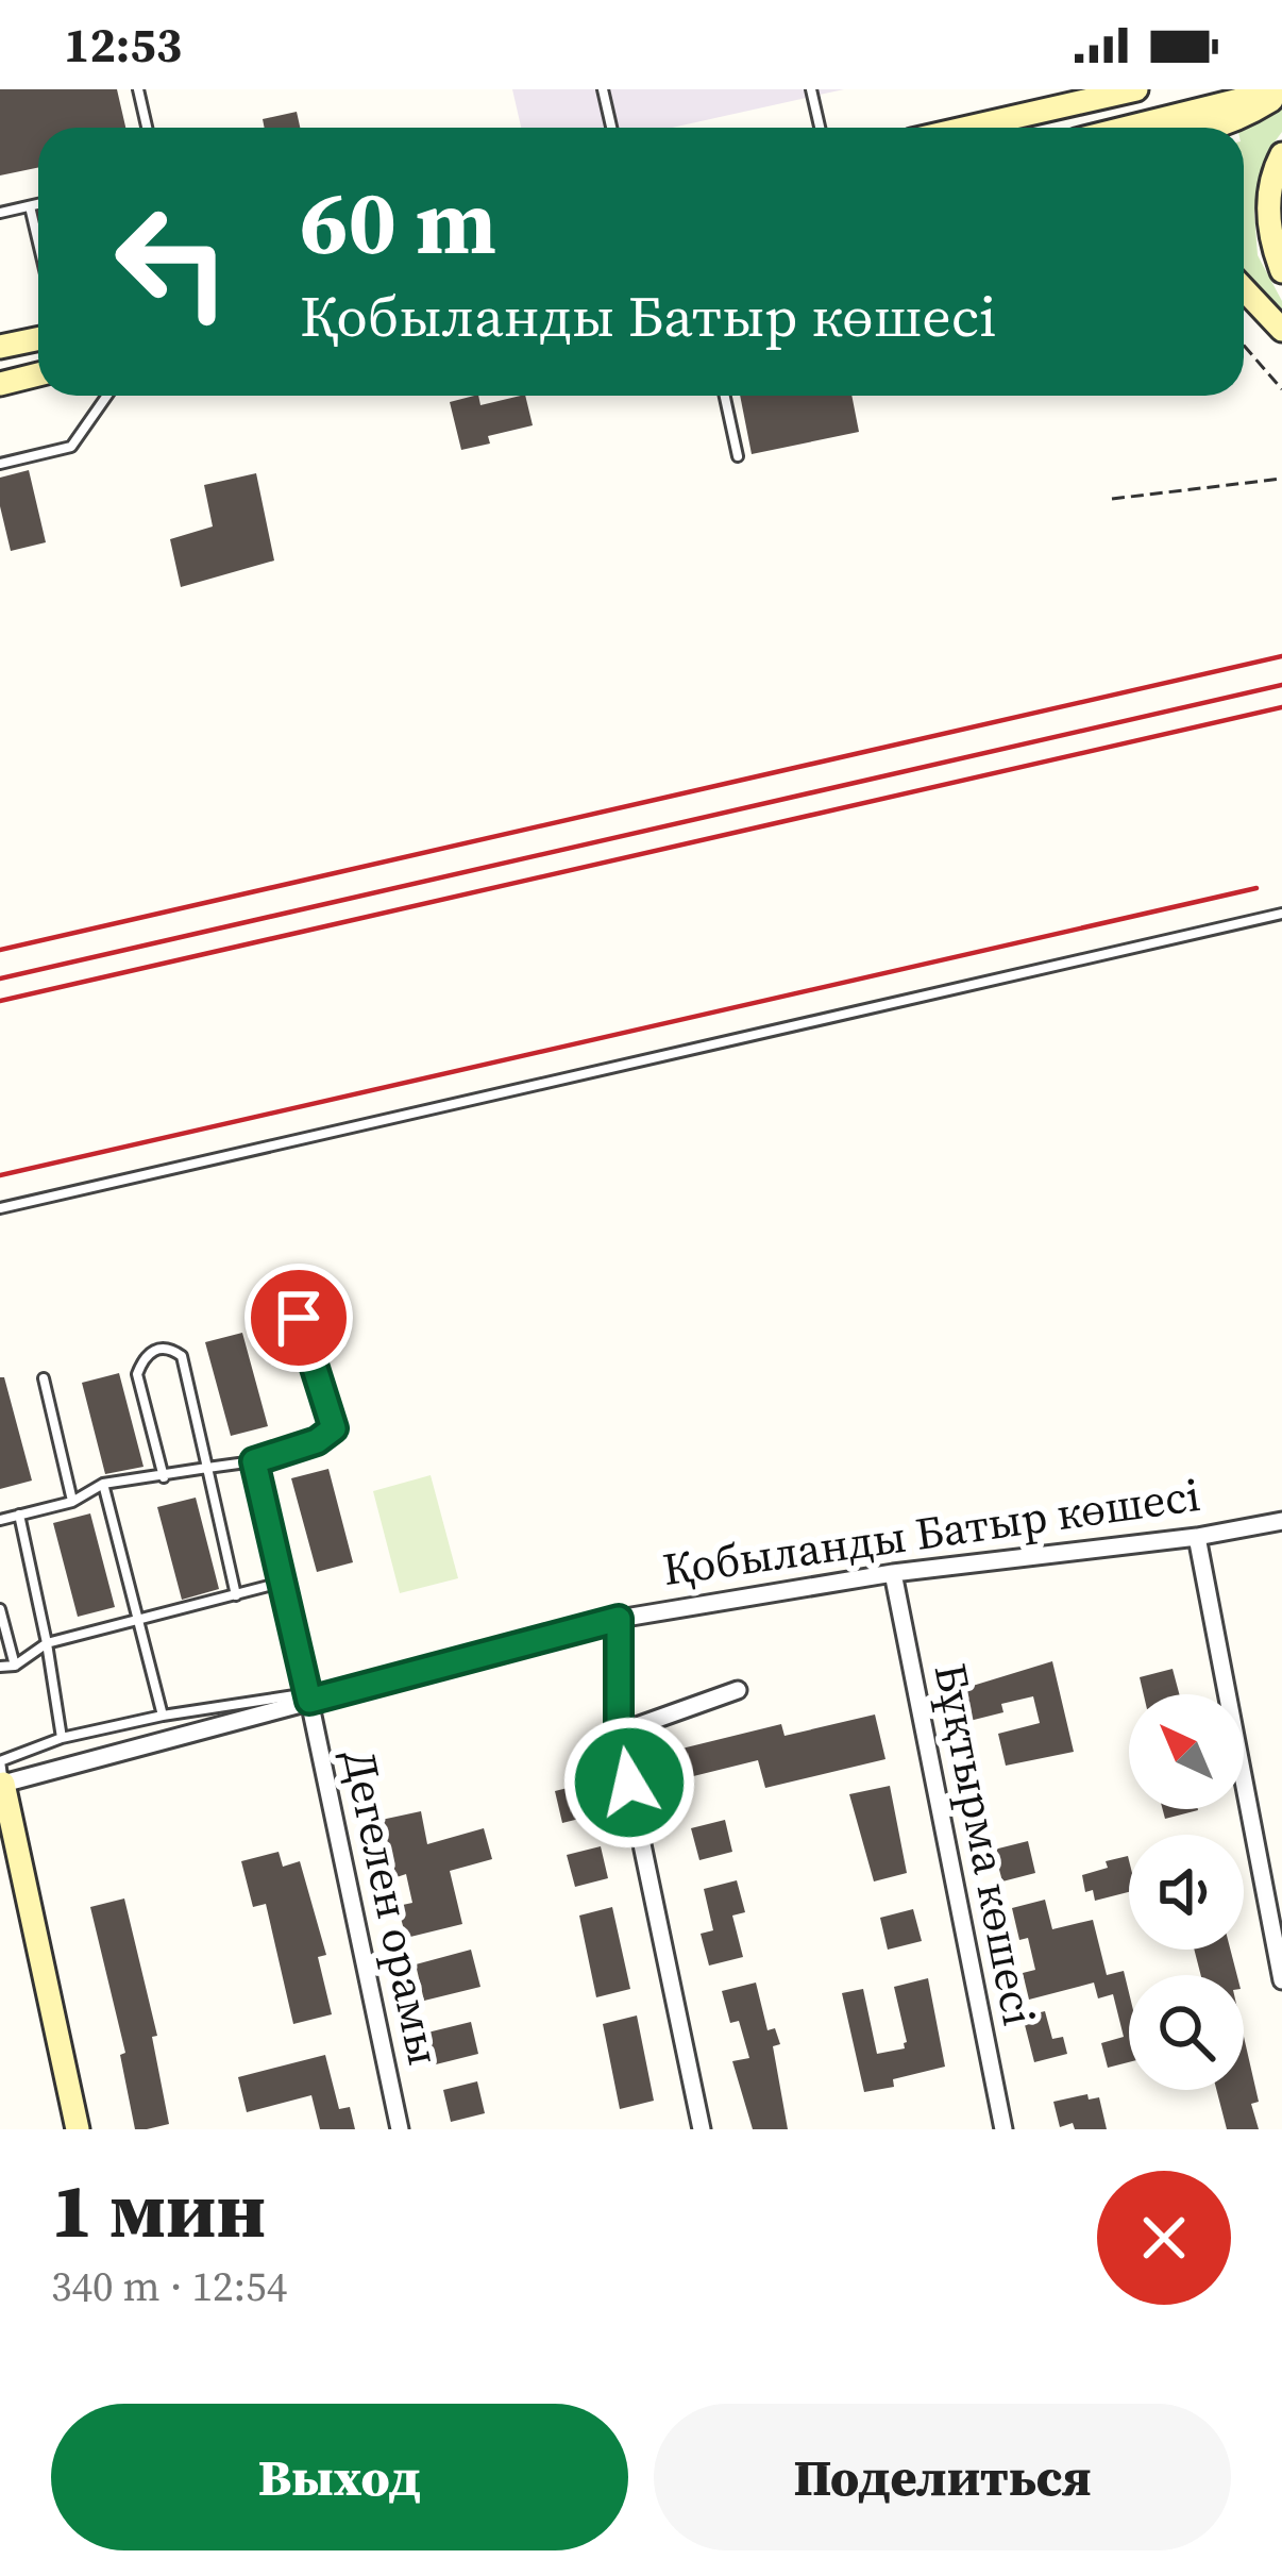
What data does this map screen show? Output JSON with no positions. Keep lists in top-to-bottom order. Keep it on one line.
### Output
{"streets":{"street":["Қобыланды Батыр көшесі","Бұқтырма көшесі","Дегелен орамы"]},"crossings":[["Қобыланды Батыр көшесі","Бұқтырма көшесі"],["Қобыланды Батыр көшесі","Дегелен орамы"]],"north":"top left","page":{"status":"12:53","turn":["60 m","Қобыланды Батыр көшесі"],"heading":["1 мин","340 m · 12:54"],"buttons":["Выход","Поделиться"]}}
